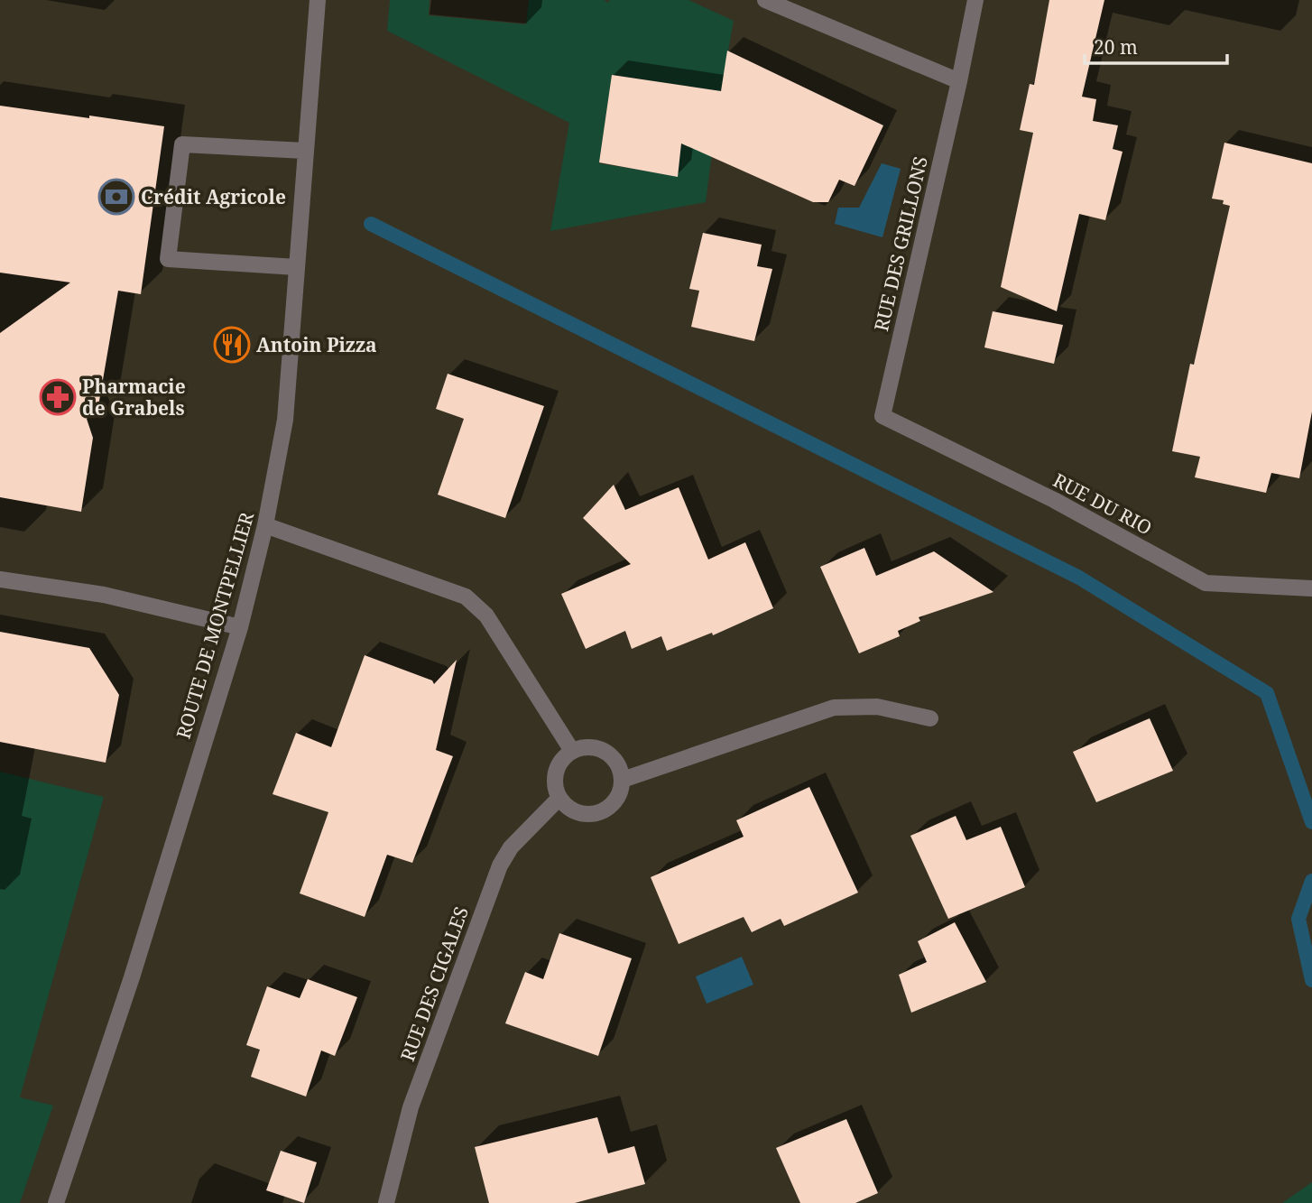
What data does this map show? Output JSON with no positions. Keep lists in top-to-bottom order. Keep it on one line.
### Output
{"streets":{"street":["RUE DES GRILLONS","RUE DU RIO","ROUTE DE MONTPELLIER","RUE DES CIGALES"]},"crossings":[["RUE DES GRILLONS","RUE DU RIO"]],"places":{"bank":["Crédit Agricole"],"restaurant":["Antoin Pizza"],"pharmacy":["Pharmacie de Grabels"]},"scale_bar":"20 m"}
